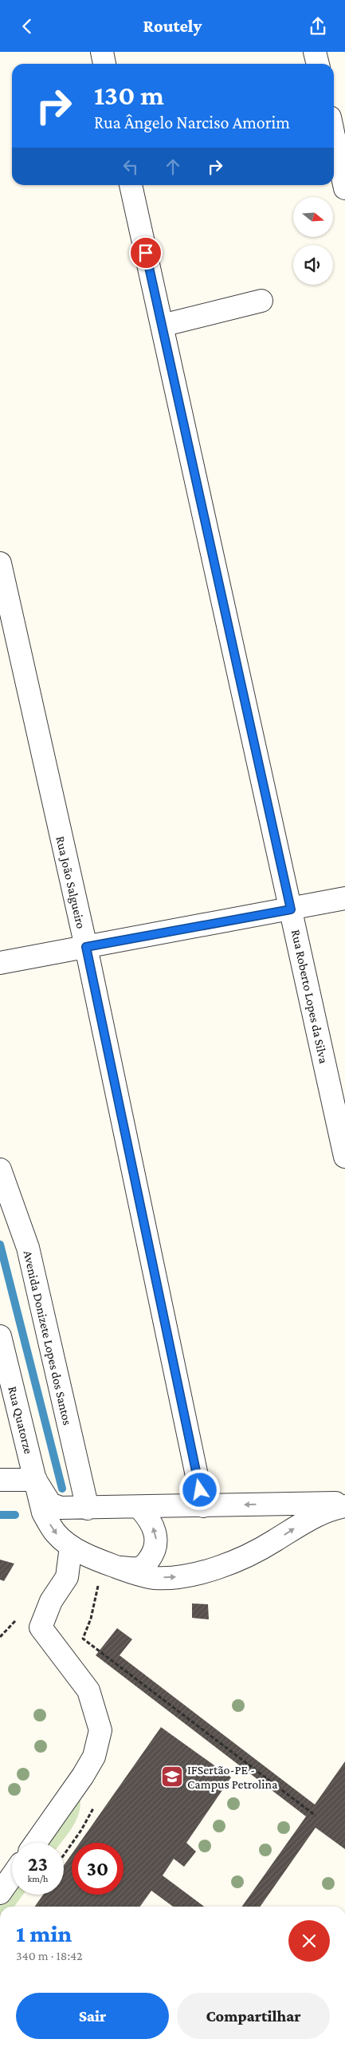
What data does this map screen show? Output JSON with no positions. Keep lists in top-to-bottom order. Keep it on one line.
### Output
{"streets":{"street":["Rua João Salgueiro","Rua Roberto Lopes da Silva","Avenida Donizete Lopes dos Santos","Rua Quatorze"]},"places":{"school or university":["IFSertão-PE - Campus Petrolina"]},"north":"right","page":{"header":"Routely","turn":["130 m","Rua Ângelo Narciso Amorim"],"speed":"23 km/h","limit":"30","heading":["1 min","340 m · 18:42"],"buttons":["Sair","Compartilhar"]}}
